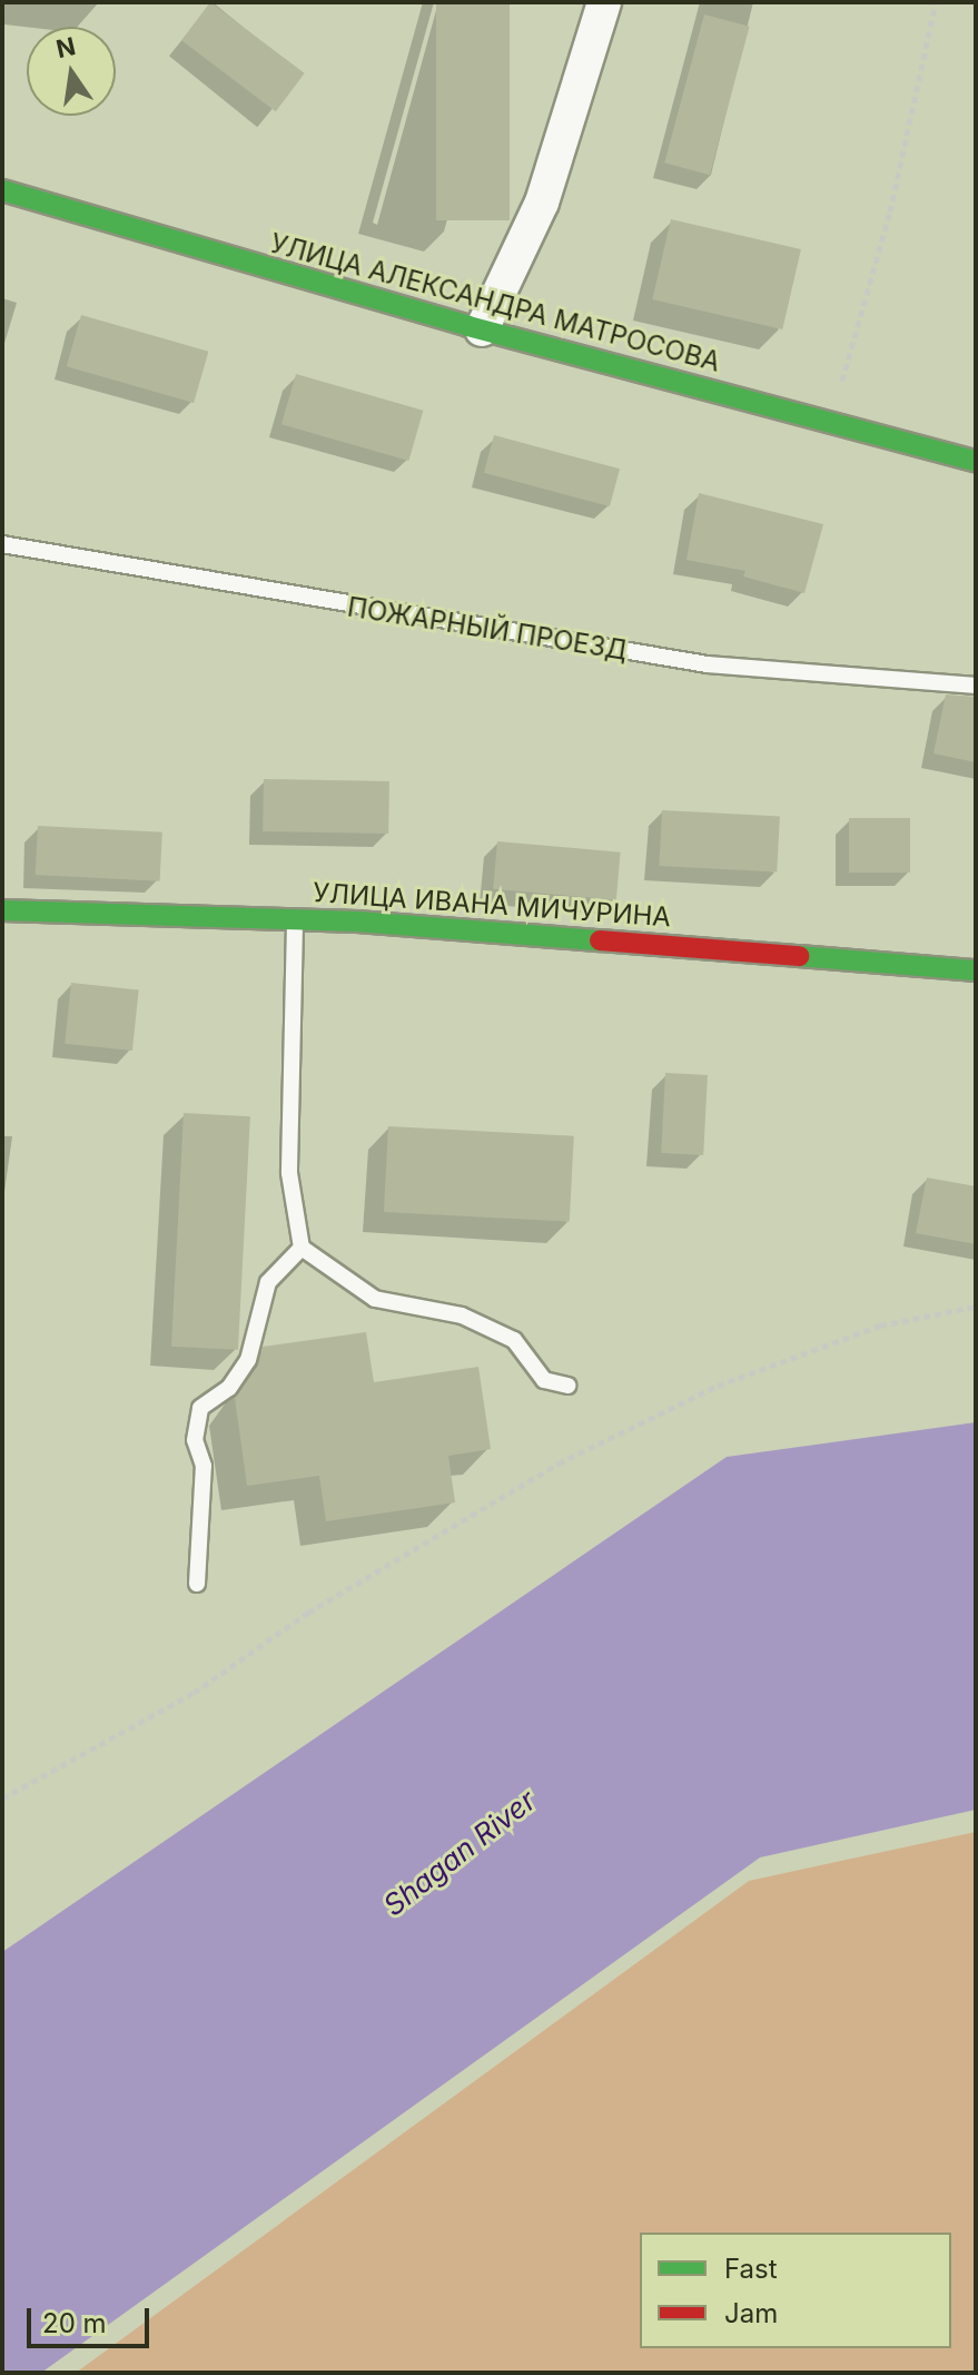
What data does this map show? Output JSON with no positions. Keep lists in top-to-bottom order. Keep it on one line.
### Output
{"streets":{"street":["УЛИЦА АЛЕКСАНДРА МАТРОСОВА","УЛИЦА ИВАНА МИЧУРИНА"],"lane":["ПОЖАРНЫЙ ПРОЕЗД"]},"water":["Shagan River"],"legend":["Fast","Jam"],"scale_bar":"20 m","north":"top"}
